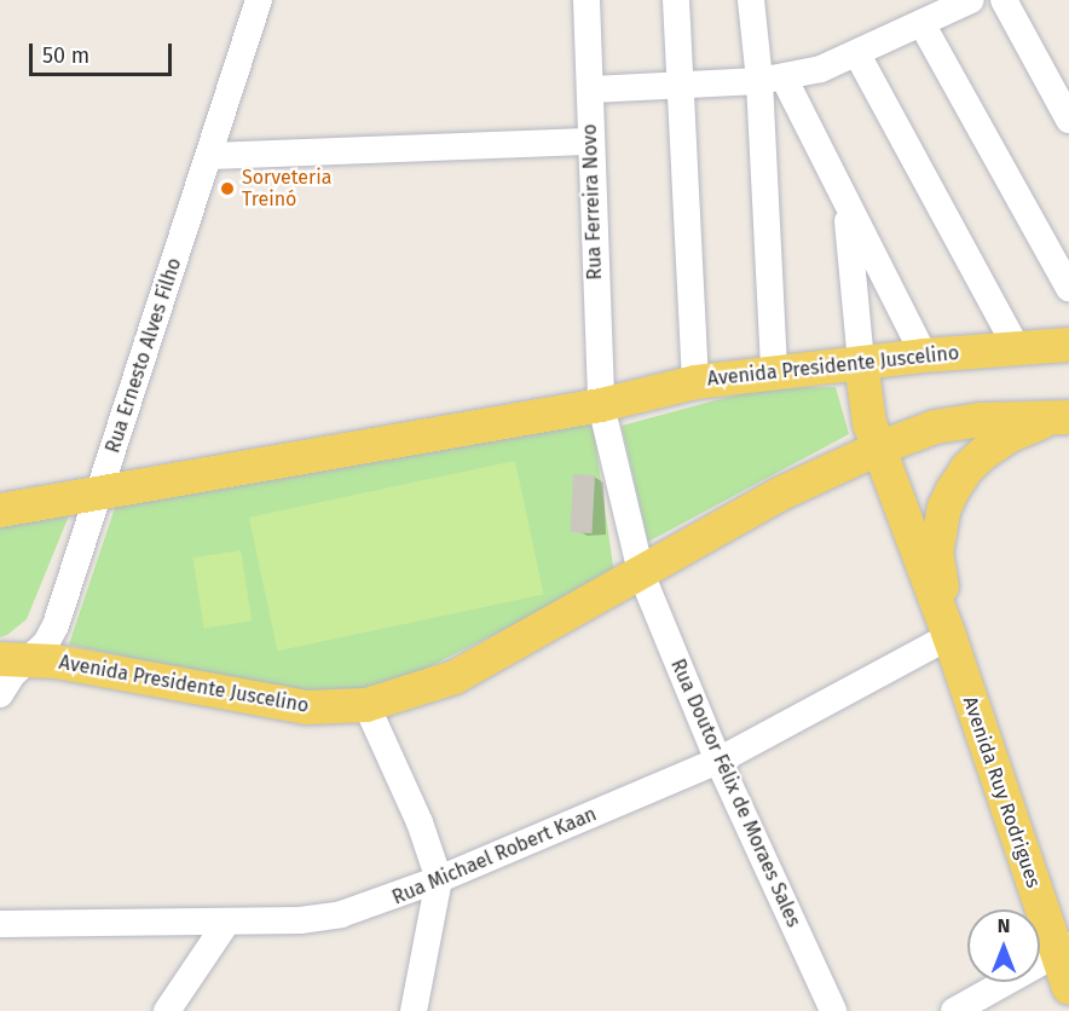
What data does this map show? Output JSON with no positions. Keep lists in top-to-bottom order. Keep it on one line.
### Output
{"streets":{"main road":["Avenida Presidente Juscelino","Avenida Ruy Rodrigues"],"street":["Rua Ferreira Novo","Rua Ernesto Alves Filho","Rua Doutor Félix de Moraes Sales","Rua Michael Robert Kaan"]},"crossings":[["Rua Ferreira Novo","Avenida Presidente Juscelino"],["Rua Ernesto Alves Filho","Avenida Presidente Juscelino"],["Avenida Presidente Juscelino","Avenida Ruy Rodrigues"],["Avenida Presidente Juscelino","Rua Doutor Félix de Moraes Sales"],["Avenida Ruy Rodrigues","Rua Michael Robert Kaan"],["Rua Doutor Félix de Moraes Sales","Rua Michael Robert Kaan"]],"places":["Sorveteria Treinó"],"scale_bar":"50 m","north":"top"}
